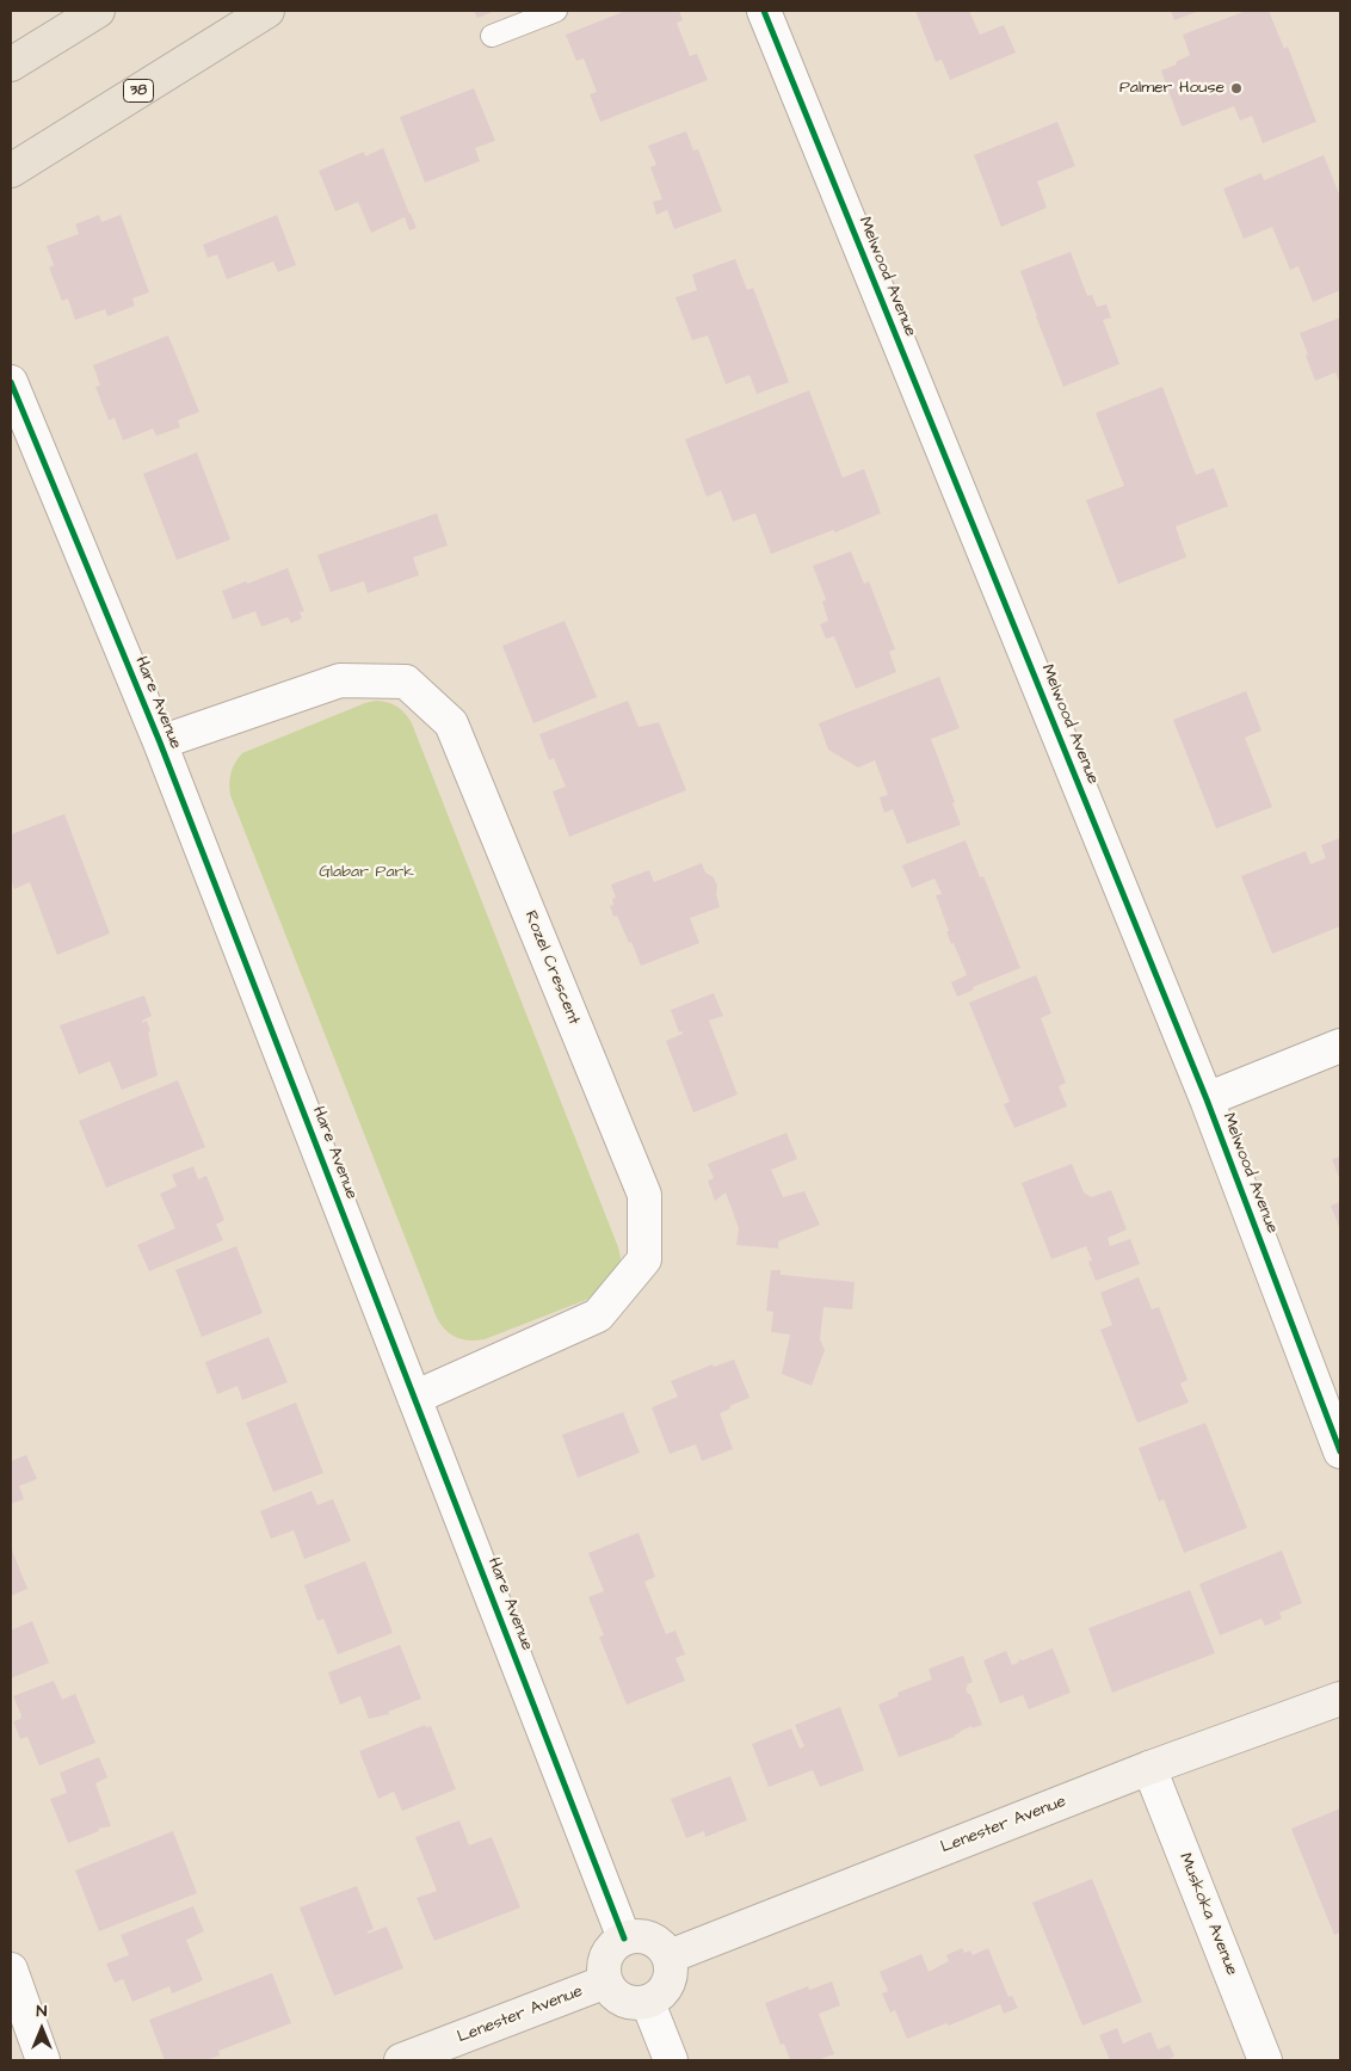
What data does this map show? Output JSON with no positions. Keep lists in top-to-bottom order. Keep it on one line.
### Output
{"streets":{"main road":["38"],"street":["Melwood Avenue","Hare Avenue","Rozel Crescent","Lenester Avenue","Muskoka Avenue"]},"crossings":[["Hare Avenue","Rozel Crescent"],["Hare Avenue","Lenester Avenue"],["Lenester Avenue","Muskoka Avenue"]],"parks":["Glabar Park"],"places":["Palmer House"],"north":"top"}
